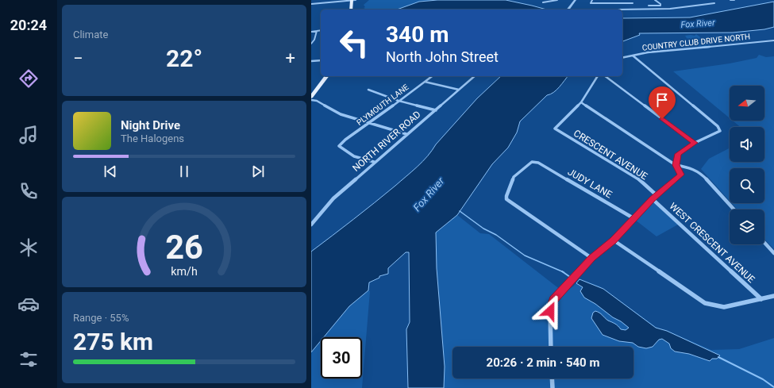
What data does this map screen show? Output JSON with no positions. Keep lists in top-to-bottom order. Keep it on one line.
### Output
{"streets":{"street":["COUNTRY CLUB DRIVE NORTH","PLYMOUTH LANE","NORTH RIVER ROAD","CRESCENT AVENUE","JUDY LANE","WEST CRESCENT AVENUE"]},"crossings":[["PLYMOUTH LANE","NORTH RIVER ROAD"]],"water":["Fox River"],"north":"left","page":{"tabs":"20:24","tile":["Climate",["Range · 55%","275 km"]],"turn":["340 m","North John Street"],"heat":["−","22°","+"],"song":["Night Drive","The Halogens"],"limit":"30","trip":"20:26 · 2 min · 540 m","gauge":["26","km/h"]}}
